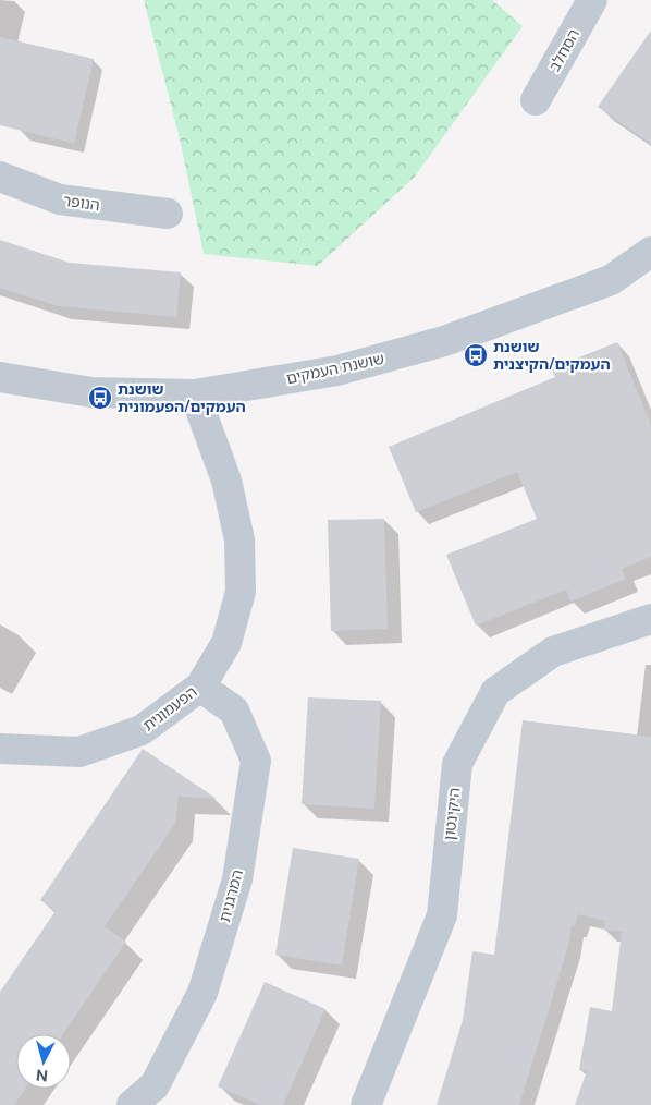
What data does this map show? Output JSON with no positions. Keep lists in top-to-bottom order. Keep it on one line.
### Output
{"streets":{"street":["הסחלב","הנופר","שושנת העמקים","הפעמונית","היקינטון","המרגנית"]},"crossings":[["שושנת העמקים","הפעמונית"],["הפעמונית","המרגנית"]],"places":{"bus stop":["שושנת העמקים/הקיצנית","שושנת העמקים/הפעמונית"]},"north":"bottom"}
